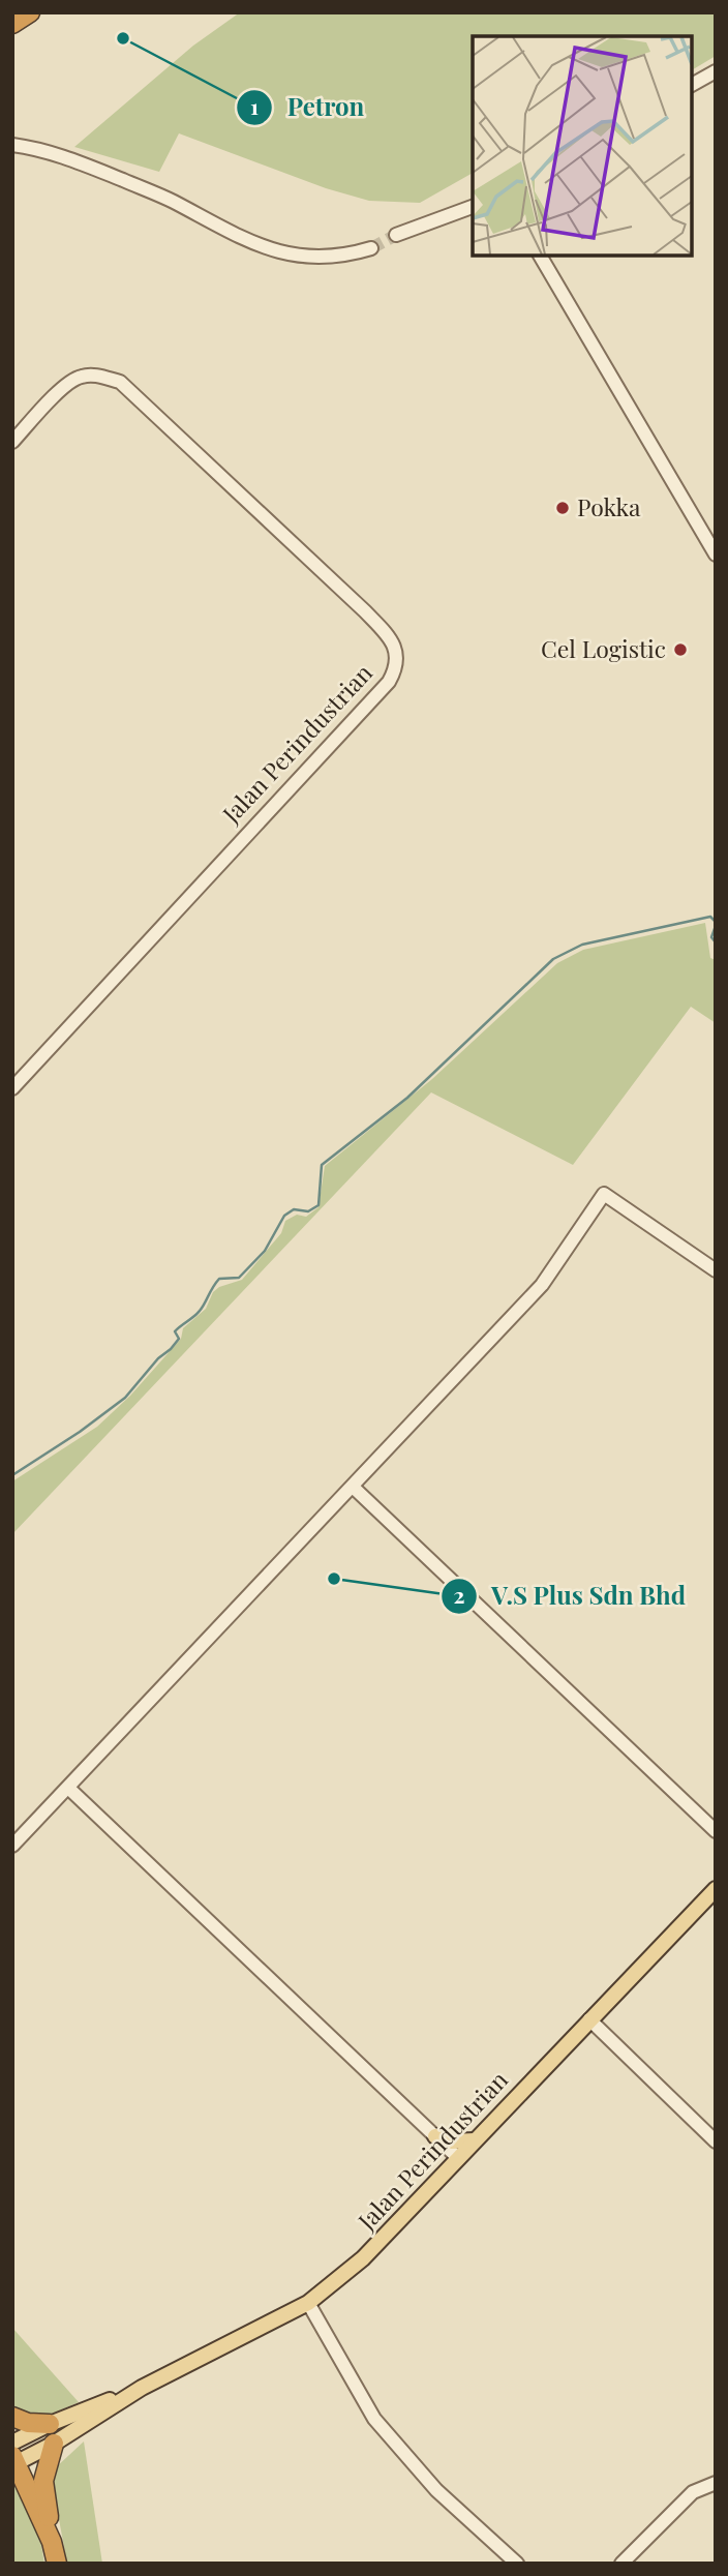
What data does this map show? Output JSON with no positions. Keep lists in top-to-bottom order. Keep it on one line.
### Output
{"streets":{"main road":["Jalan Perindustrian"]},"places":["Petron","Pokka","Cel Logistic","V.S Plus Sdn Bhd"]}
